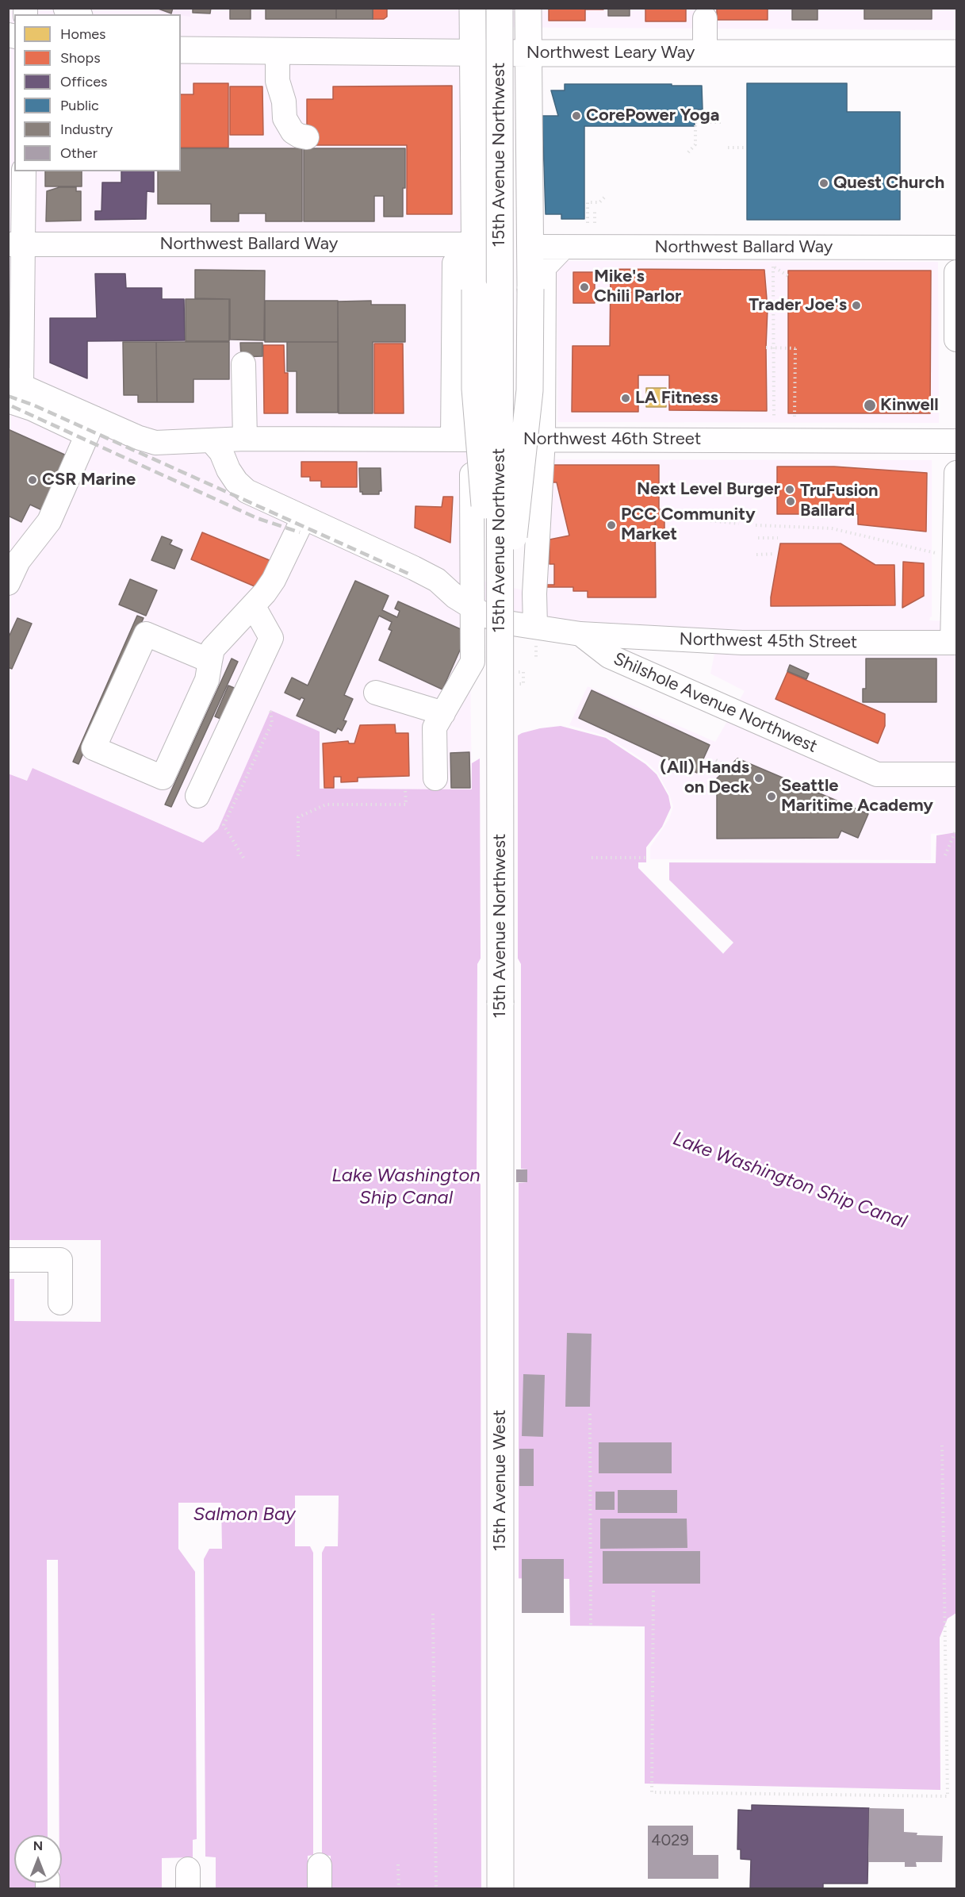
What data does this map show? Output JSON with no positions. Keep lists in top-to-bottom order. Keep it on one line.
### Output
{"streets":{"main road":["Northwest Leary Way","15th Avenue Northwest","15th Avenue West"],"street":["Northwest Ballard Way","Northwest 46th Street","Northwest 45th Street","Shilshole Avenue Northwest"]},"crossings":[["Northwest Leary Way","15th Avenue Northwest"],["15th Avenue Northwest","Northwest Ballard Way"],["15th Avenue Northwest","Northwest 46th Street"],["15th Avenue Northwest","Shilshole Avenue Northwest"],["15th Avenue Northwest","15th Avenue West"],["Northwest 46th Street","Shilshole Avenue Northwest"],["Northwest 45th Street","Shilshole Avenue Northwest"]],"water":["Lake Washington Ship Canal","Salmon Bay"],"places":["CorePower Yoga","Quest Church","Mike's Chili Parlor","Trader Joe's","LA Fitness","Kinwell","CSR Marine","Next Level Burger","TruFusion Ballard","PCC Community Market","(All) Hands on Deck","Seattle Maritime Academy"],"house_numbers":["4029"],"legend":["Homes","Shops","Offices","Public","Industry","Other"],"north":"top"}
